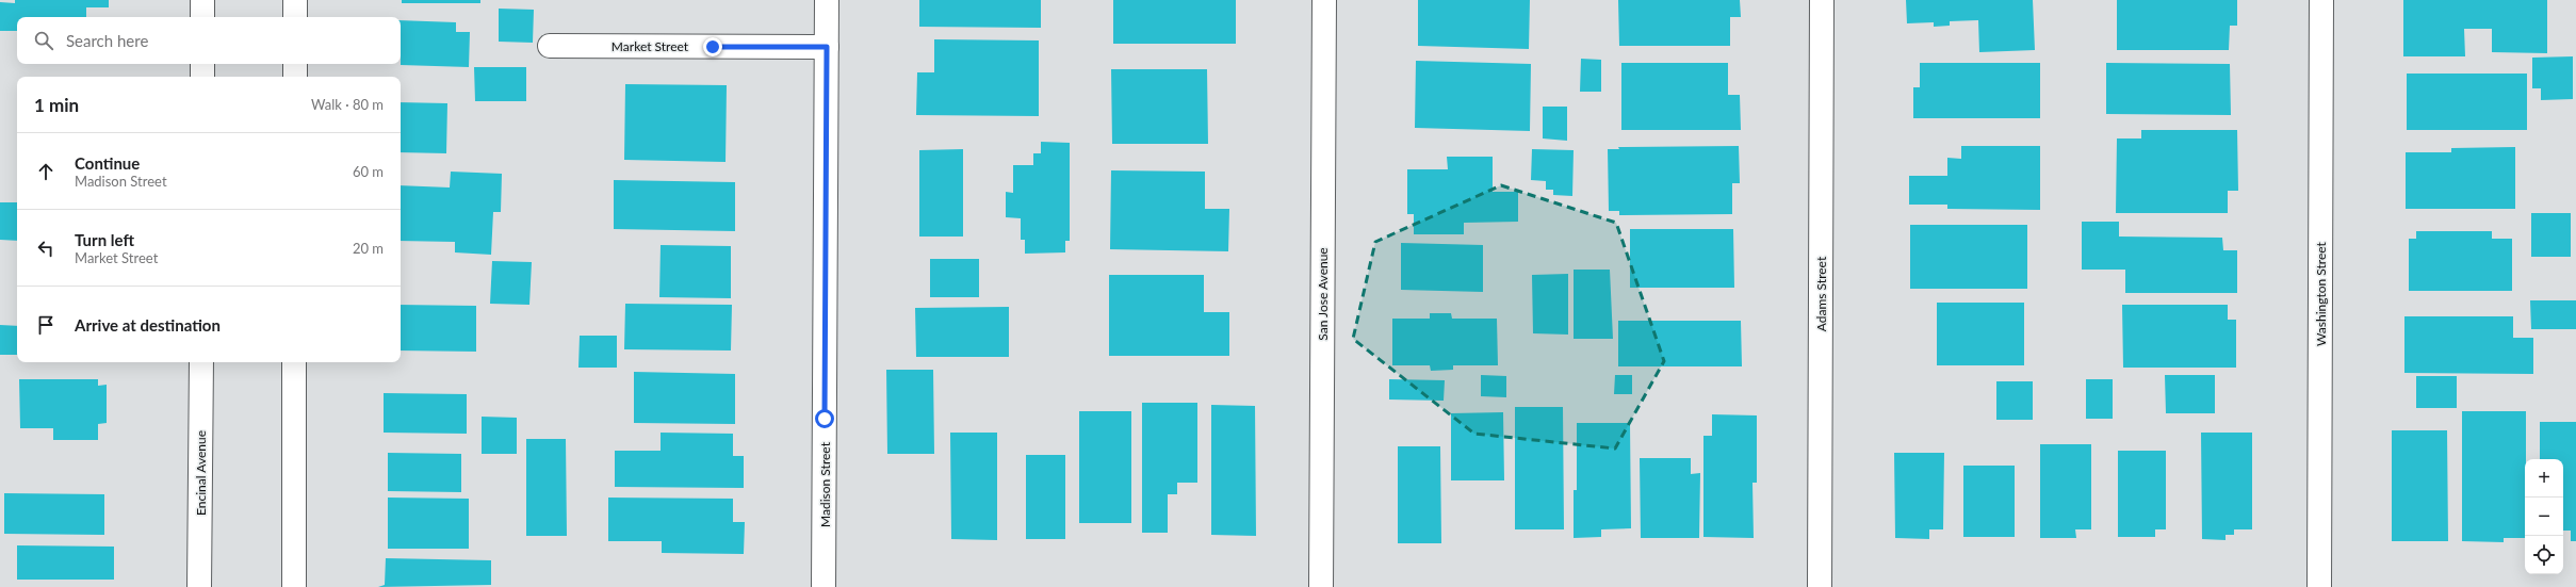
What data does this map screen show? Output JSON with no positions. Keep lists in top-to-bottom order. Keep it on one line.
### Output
{"streets":{"street":["Market Street","San Jose Avenue","Adams Street","Washington Street","Encinal Avenue","Madison Street"]},"crossings":[["Market Street","Madison Street"]],"page":{"search":"Search here","heading":["1 min","Walk · 80 m"],"list":[["Continue","Madison Street","60 m"],["Turn left","Market Street","20 m"],"Arrive at destination"],"map_buttons":["+","−"]}}
